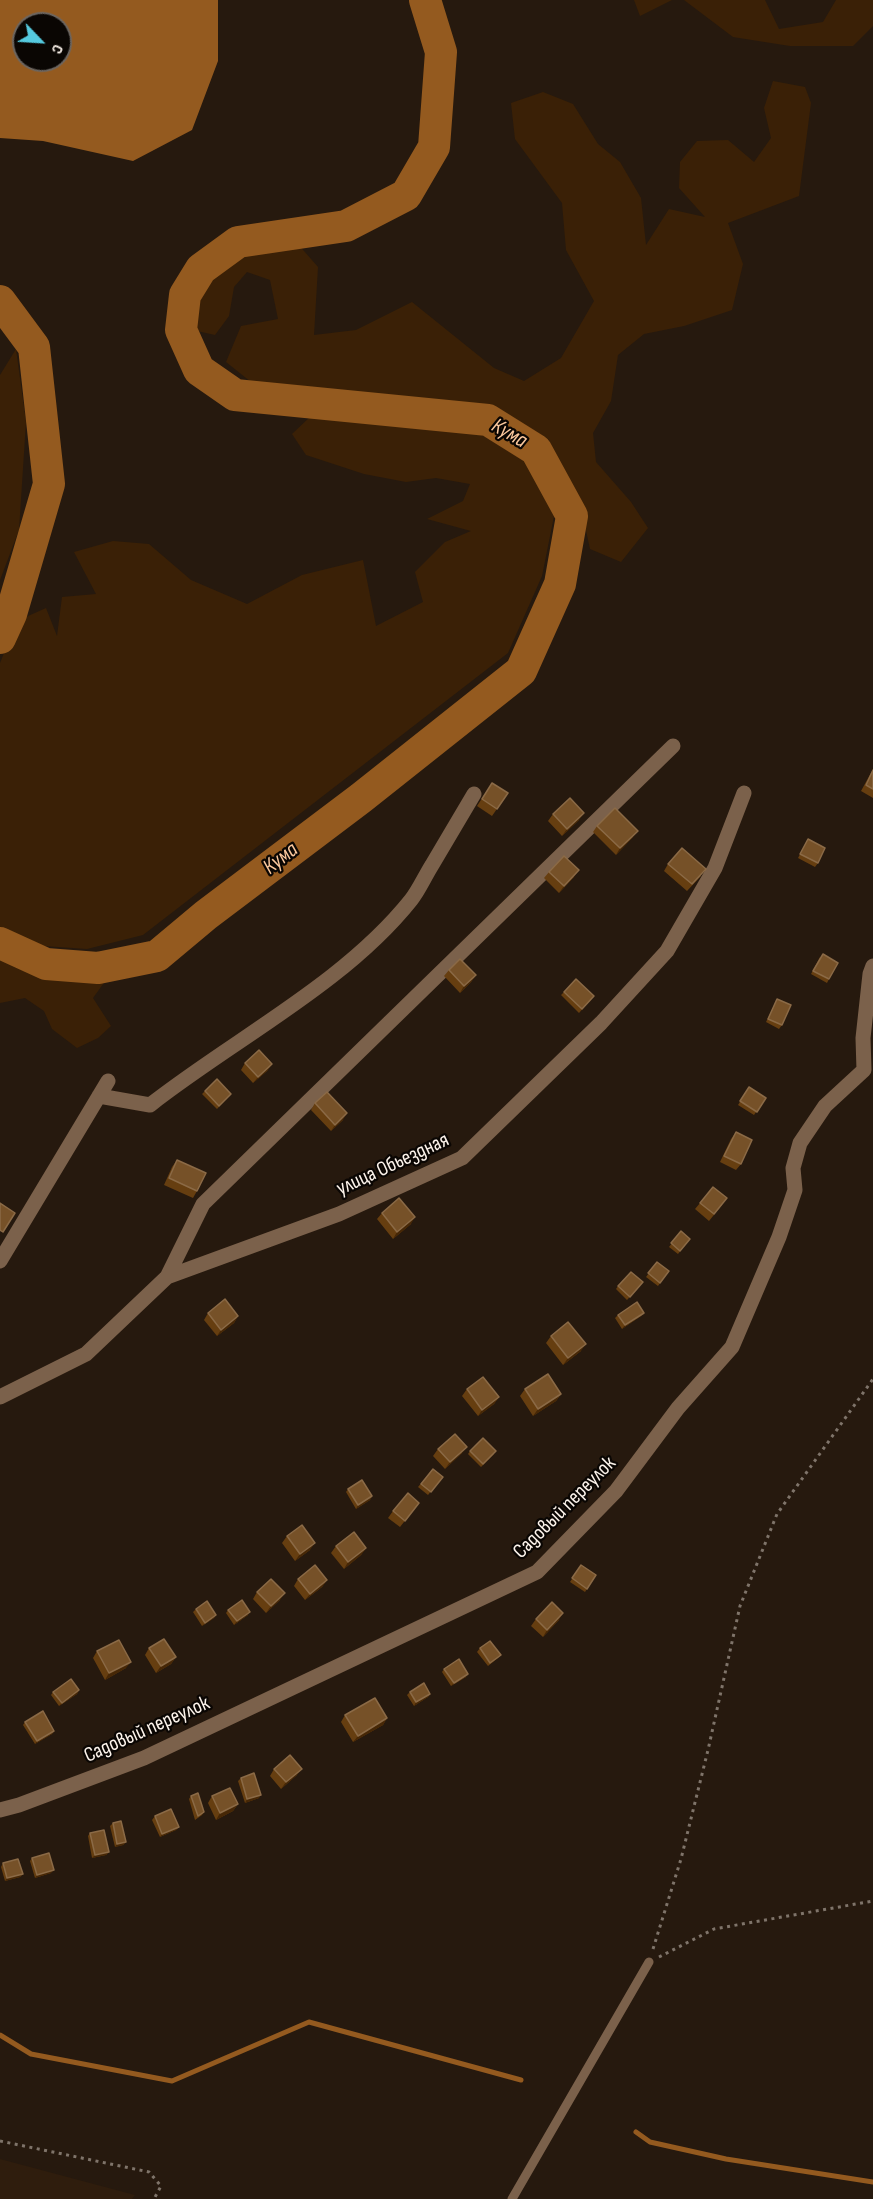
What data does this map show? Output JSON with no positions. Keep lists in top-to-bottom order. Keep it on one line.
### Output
{"streets":{"street":["улица Обьездная","Садовый переулок"]},"water":["Кума"],"north":"bottom right"}
